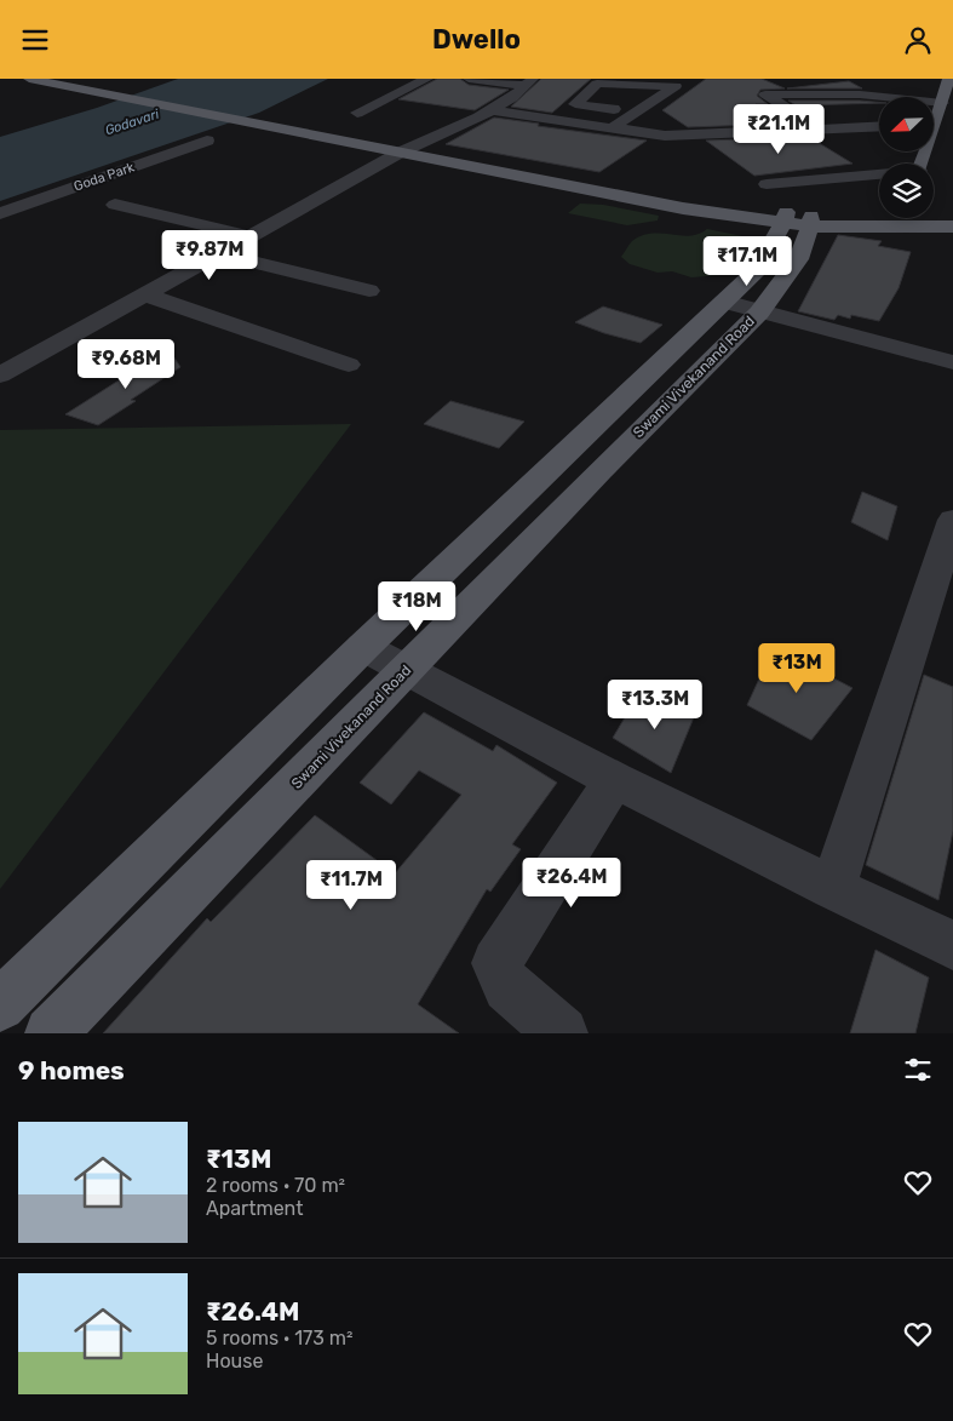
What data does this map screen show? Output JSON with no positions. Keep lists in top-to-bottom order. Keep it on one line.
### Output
{"streets":{"main road":["Swami Vivekanand Road"],"street":["Goda Park"]},"water":["Godavari"],"north":"bottom left","page":{"header":"Dwello","price":["₹21.1M","₹9.87M","₹17.1M","₹9.68M","₹18M","₹13M","₹13.3M","₹26.4M","₹11.7M"],"heading":"9 homes","list":[{"name":"₹13M","note":"2 rooms · 70 m² · Apartment"},{"name":"₹26.4M","note":"5 rooms · 173 m² · House"}]}}
